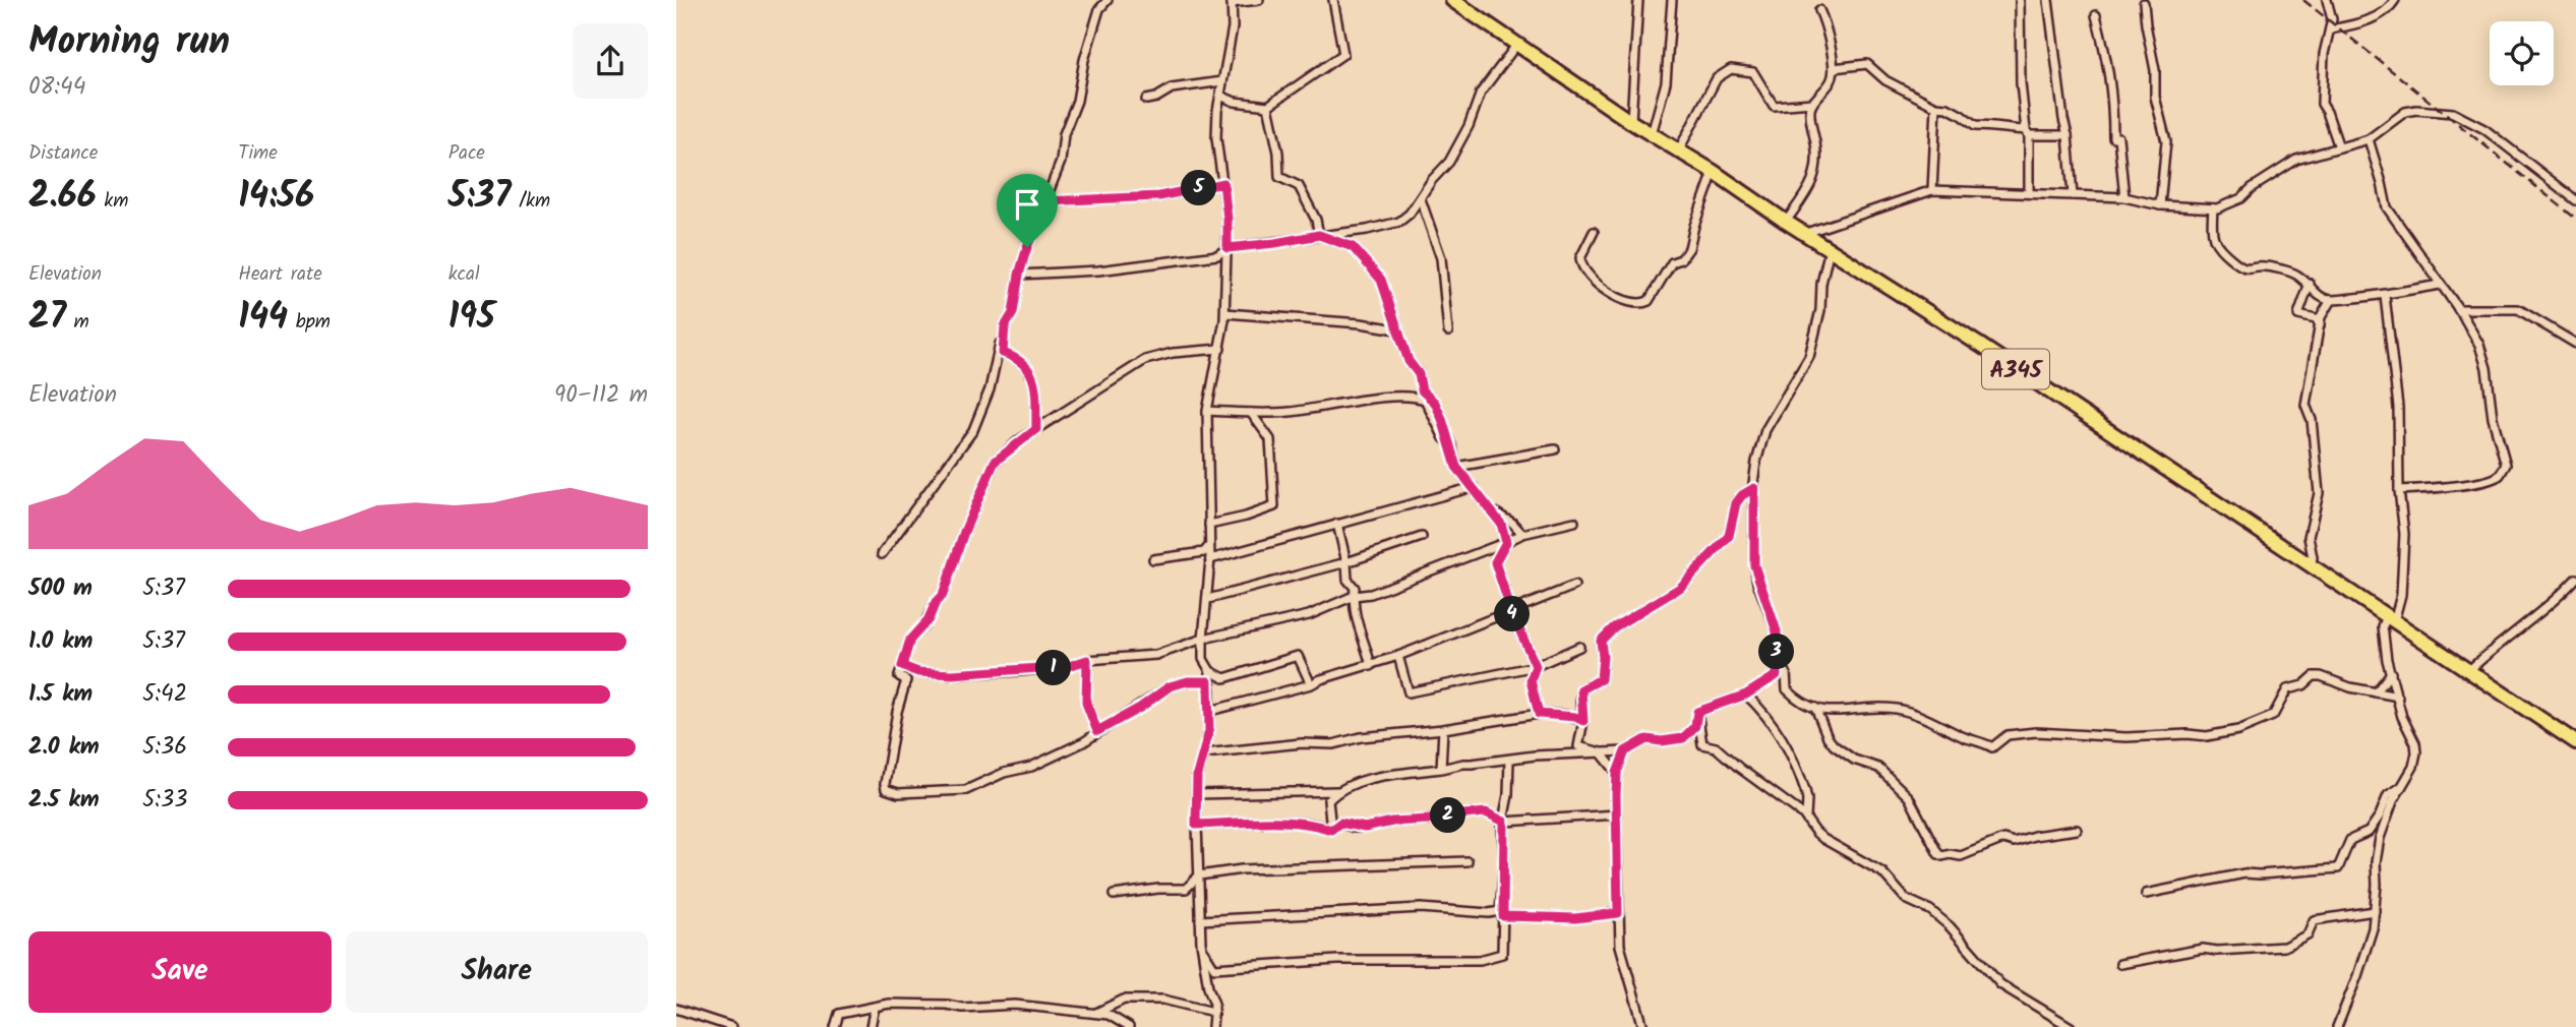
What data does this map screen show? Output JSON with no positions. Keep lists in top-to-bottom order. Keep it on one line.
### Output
{"streets":{"highway":["A345"]},"page":{"heading":["Morning run","08:44"],"stats":[["Distance","2.66 km"],["Time","14:56"],["Pace","5:37 /km"],["Elevation","27 m"],["Heart rate","144 bpm"],["kcal","195"]],"pins":["5","4","3","1","2"],"chart":["Elevation","90–112 m"],"list":[{"name":"500 m","note":"5:37"},{"name":"1.0 km","note":"5:37"},{"name":"1.5 km","note":"5:42"},{"name":"2.0 km","note":"5:36"},{"name":"2.5 km","note":"5:33"}],"buttons":["Save","Share"]}}
